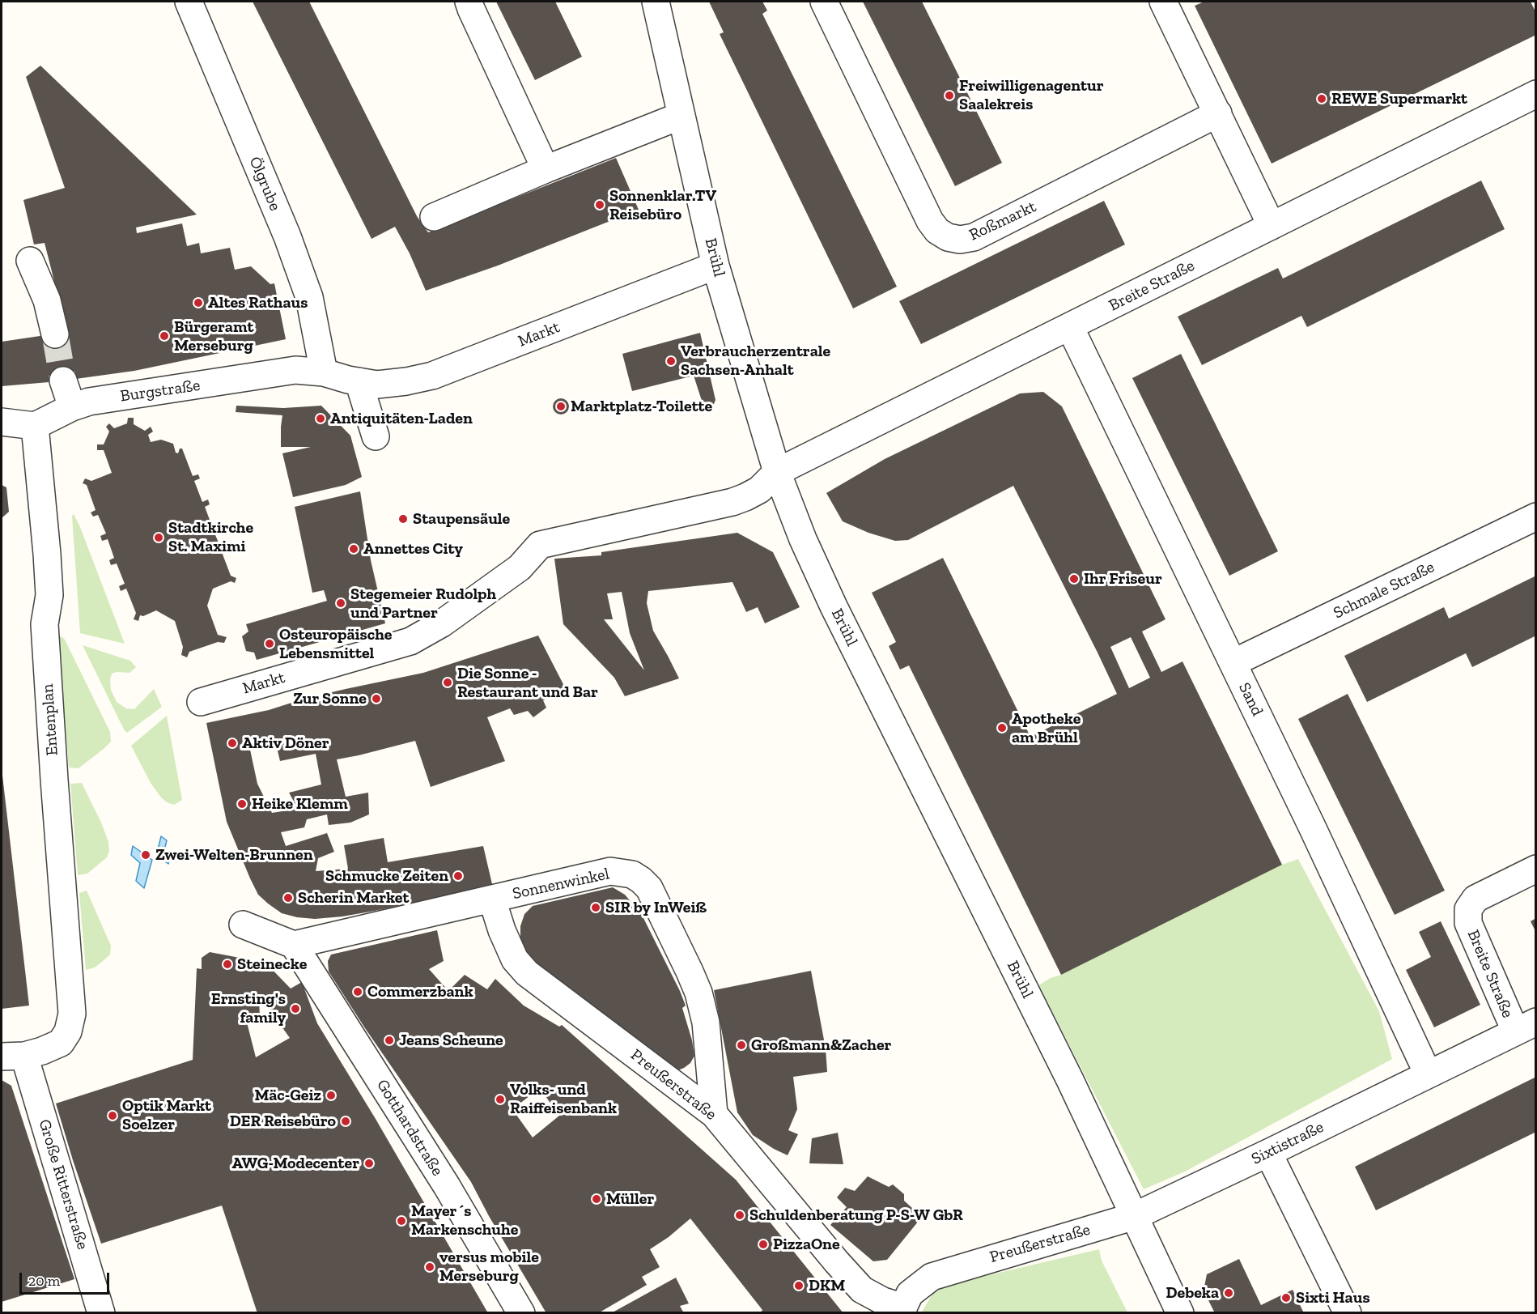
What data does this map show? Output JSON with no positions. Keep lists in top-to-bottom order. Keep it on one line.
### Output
{"streets":{"street":["Ölgrube","Roßmarkt","Brühl","Breite Straße","Markt","Burgstraße","Schmale Straße","Sand","Entenplan","Sonnenwinkel","Preußerstraße","Gotthardstraße","Sixtistraße","Große Ritterstraße"]},"crossings":[["Ölgrube","Markt"],["Ölgrube","Burgstraße"],["Brühl","Breite Straße"],["Brühl","Markt"],["Brühl","Preußerstraße"],["Brühl","Sixtistraße"],["Breite Straße","Markt"],["Breite Straße","Sand"],["Breite Straße","Sixtistraße"],["Markt","Burgstraße"],["Burgstraße","Entenplan"],["Schmale Straße","Sand"],["Sand","Sixtistraße"],["Entenplan","Große Ritterstraße"],["Sonnenwinkel","Preußerstraße"],["Sonnenwinkel","Gotthardstraße"],["Preußerstraße","Sixtistraße"]],"places":["Freiwilligenagentur Saalekreis","REWE Supermarkt","Sonnenklar.TV Reisebüro","Altes Rathaus","Bürgeramt Merseburg","Verbraucherzentrale Sachsen-Anhalt","Marktplatz-Toilette","Antiquitäten-Laden","Staupensäule","Stadtkirche St. Maximi","Annettes City","Ihr Friseur","Stegemeier Rudolph und Partner","Osteuropäische Lebensmittel","Die Sonne - Restaurant und Bar","Zur Sonne","Apotheke am Brühl","Aktiv Döner","Heike Klemm","Zwei-Welten-Brunnen","Schmucke Zeiten","Scherin Market","SIR by InWeiß","Steinecke","Commerzbank","Ernsting's family","Jeans Scheune","Großmann&Zacher","Mäc-Geiz","Volks- und Raiffeisenbank","Optik Markt Soelzer","DER Reisebüro","AWG-Modecenter","Müller","Schuldenberatung P-S-W GbR","Mayer´s Markenschuhe","PizzaOne","versus mobile Merseburg","DKM","Debeka","Sixti Haus"],"scale_bar":"20 m"}
